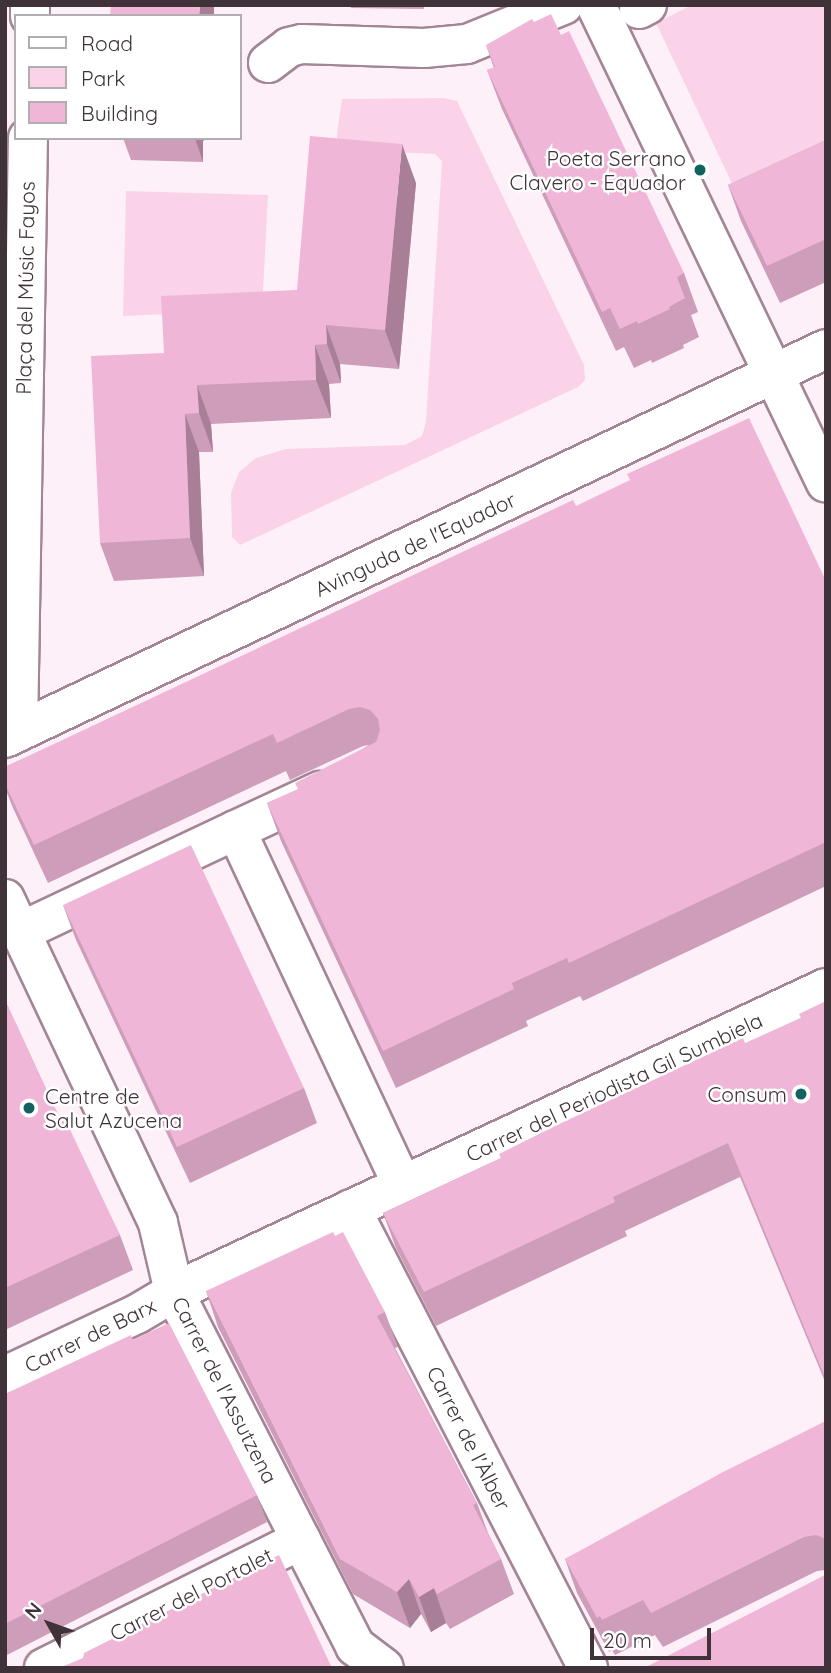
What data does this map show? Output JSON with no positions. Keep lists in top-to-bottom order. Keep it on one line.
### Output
{"streets":{"street":["Plaça del Músic Fayos","Avinguda de l'Equador","Carrer del Periodista Gil Sumbiela","Carrer de Barx","Carrer de l'Assutzena","Carrer de l'Àlber","Carrer del Portalet"]},"crossings":[["Plaça del Músic Fayos","Avinguda de l'Equador"],["Carrer del Periodista Gil Sumbiela","Carrer de Barx"],["Carrer del Periodista Gil Sumbiela","Carrer de l'Assutzena"],["Carrer del Periodista Gil Sumbiela","Carrer de l'Àlber"],["Carrer de Barx","Carrer de l'Assutzena"],["Carrer de l'Assutzena","Carrer del Portalet"]],"places":["Poeta Serrano Clavero - Equador","Consum","Centre de Salut Azucena"],"legend":["Road","Park","Building"],"scale_bar":"20 m","north":"top left"}
